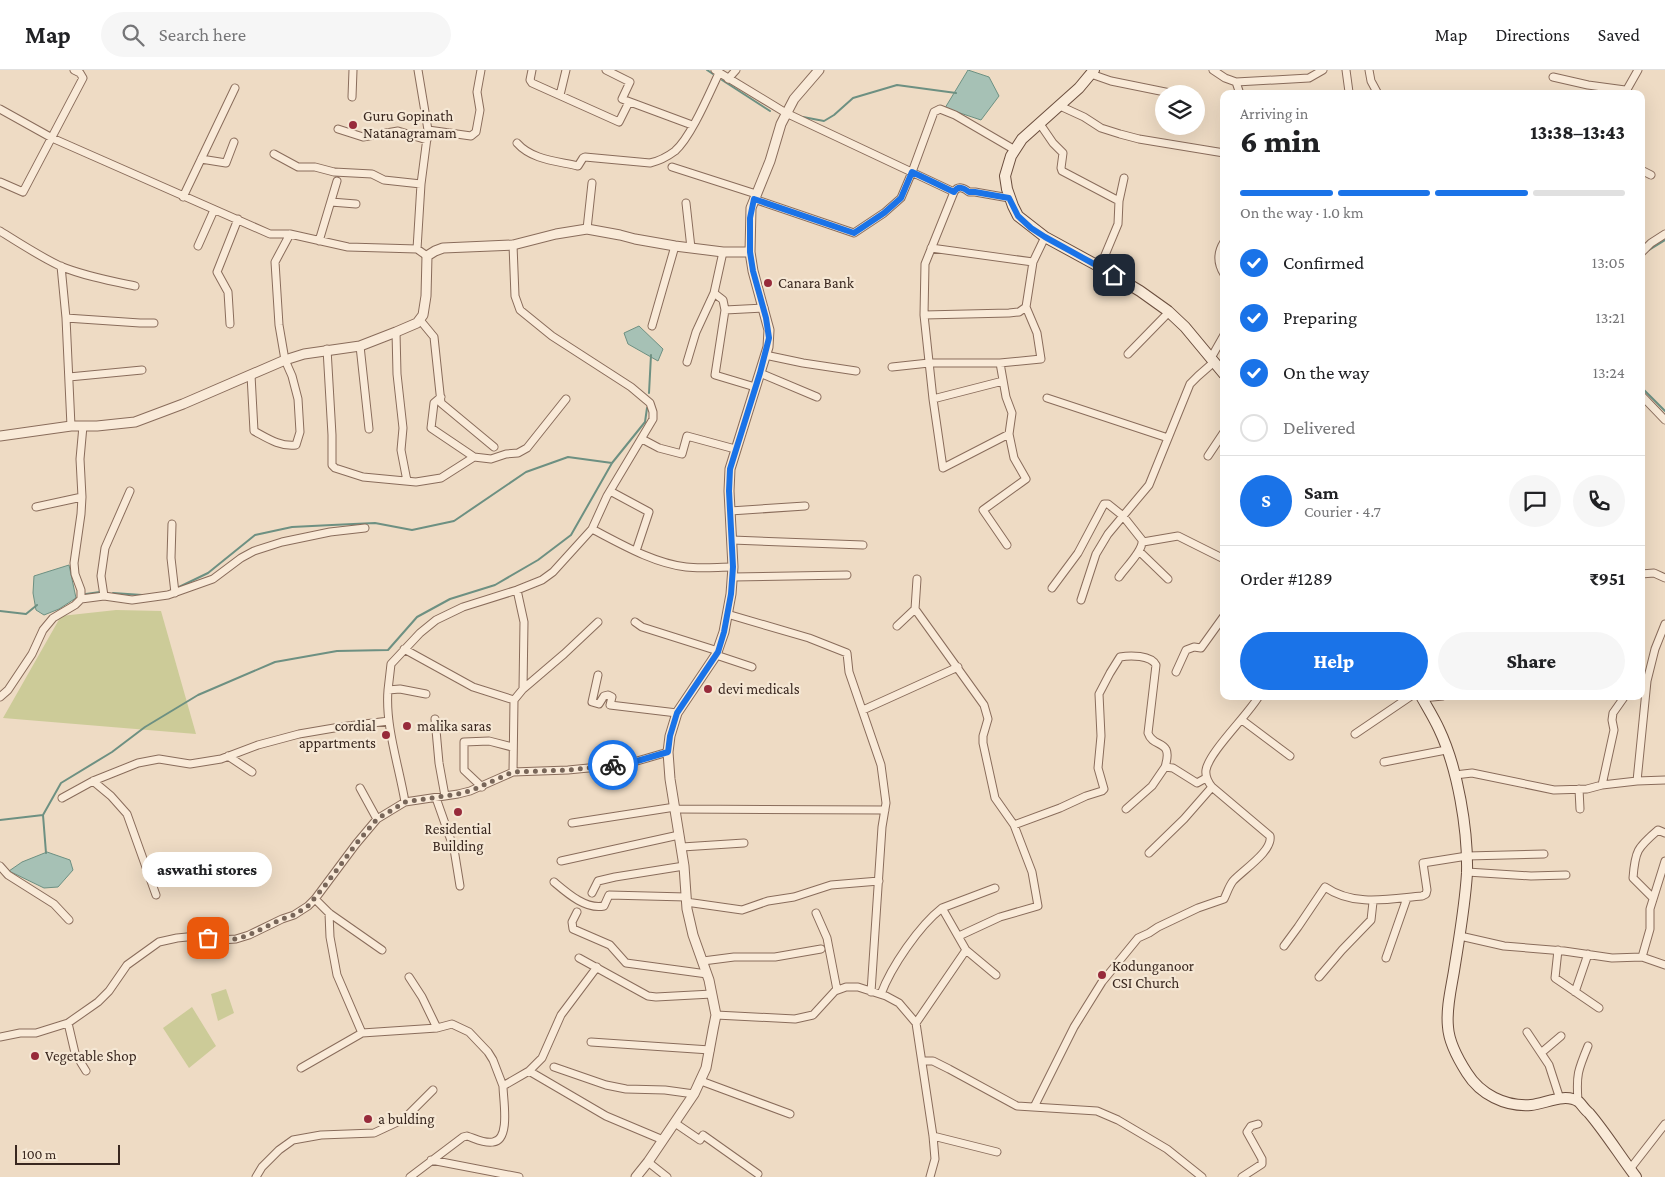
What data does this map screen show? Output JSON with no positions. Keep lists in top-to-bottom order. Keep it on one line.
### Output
{"places":["Guru Gopinath Natanagramam","Canara Bank","devi medicals","malika saras","cordial appartments","Residential Building","aswathi stores","Kodunganoor CSI Church","Vegetable Shop","a bulding"],"scale_bar":"100 m","page":{"header":"Map","search":"Search here","nav":["Map","Directions","Saved"],"heading":["6 min","Arriving in","13:38–13:43"],"panel":["Sam","Courier · 4.7","Order #1289","₹951"],"bar":"On the way · 1.0 km","list":[["Confirmed","13:05"],["Preparing","13:21"],["On the way","13:24"],"Delivered"],"round":"S","buttons":["Help","Share"],"bubble":"aswathi stores","scale":"100 m"}}
